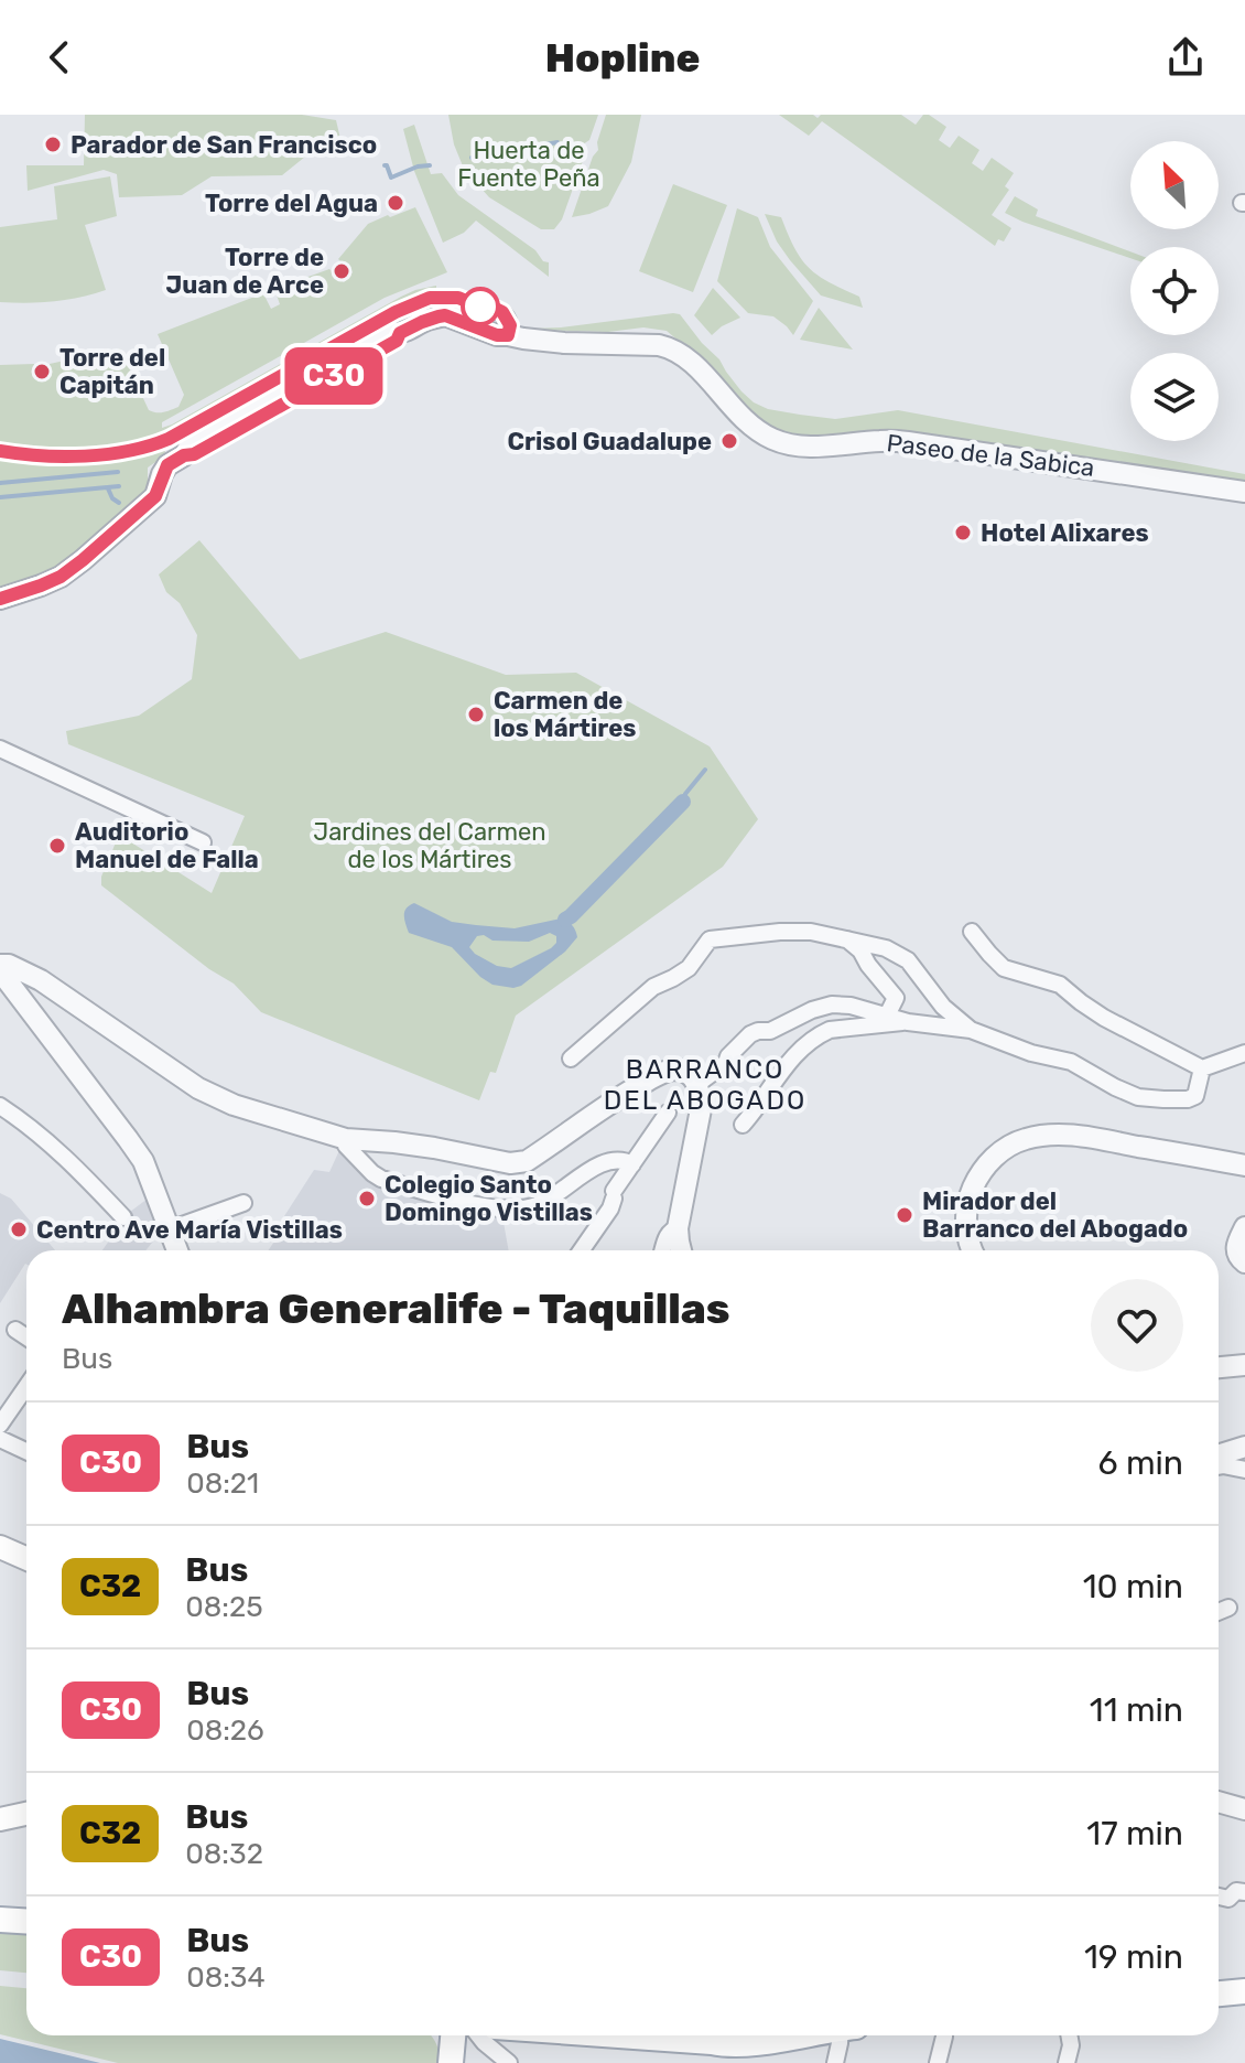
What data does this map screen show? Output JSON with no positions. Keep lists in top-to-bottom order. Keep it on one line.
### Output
{"streets":{"street":["Paseo de la Sabica"]},"districts":["BARRANCO DEL ABOGADO"],"parks":["Huerta de Fuente Peña","Jardines del Carmen de los Mártires"],"places":["Parador de San Francisco","Torre del Agua","Torre de Juan de Arce","Torre del Capitán","Crisol Guadalupe","Hotel Alixares","Carmen de los Mártires","Auditorio Manuel de Falla","Colegio Santo Domingo Vistillas","Mirador del Barranco del Abogado","Centro Ave María Vistillas"],"lines":["bus line C30"],"north":"top left","page":{"header":"Hopline","on_map":"C30","heading":["Alhambra Generalife - Taquillas","Bus"],"list":[{"mark":"C30","name":"Bus","note":"08:21","value":"6 min"},{"mark":"C32","name":"Bus","note":"08:25","value":"10 min"},{"mark":"C30","name":"Bus","note":"08:26","value":"11 min"},{"mark":"C32","name":"Bus","note":"08:32","value":"17 min"},{"mark":"C30","name":"Bus","note":"08:34","value":"19 min"}]}}
